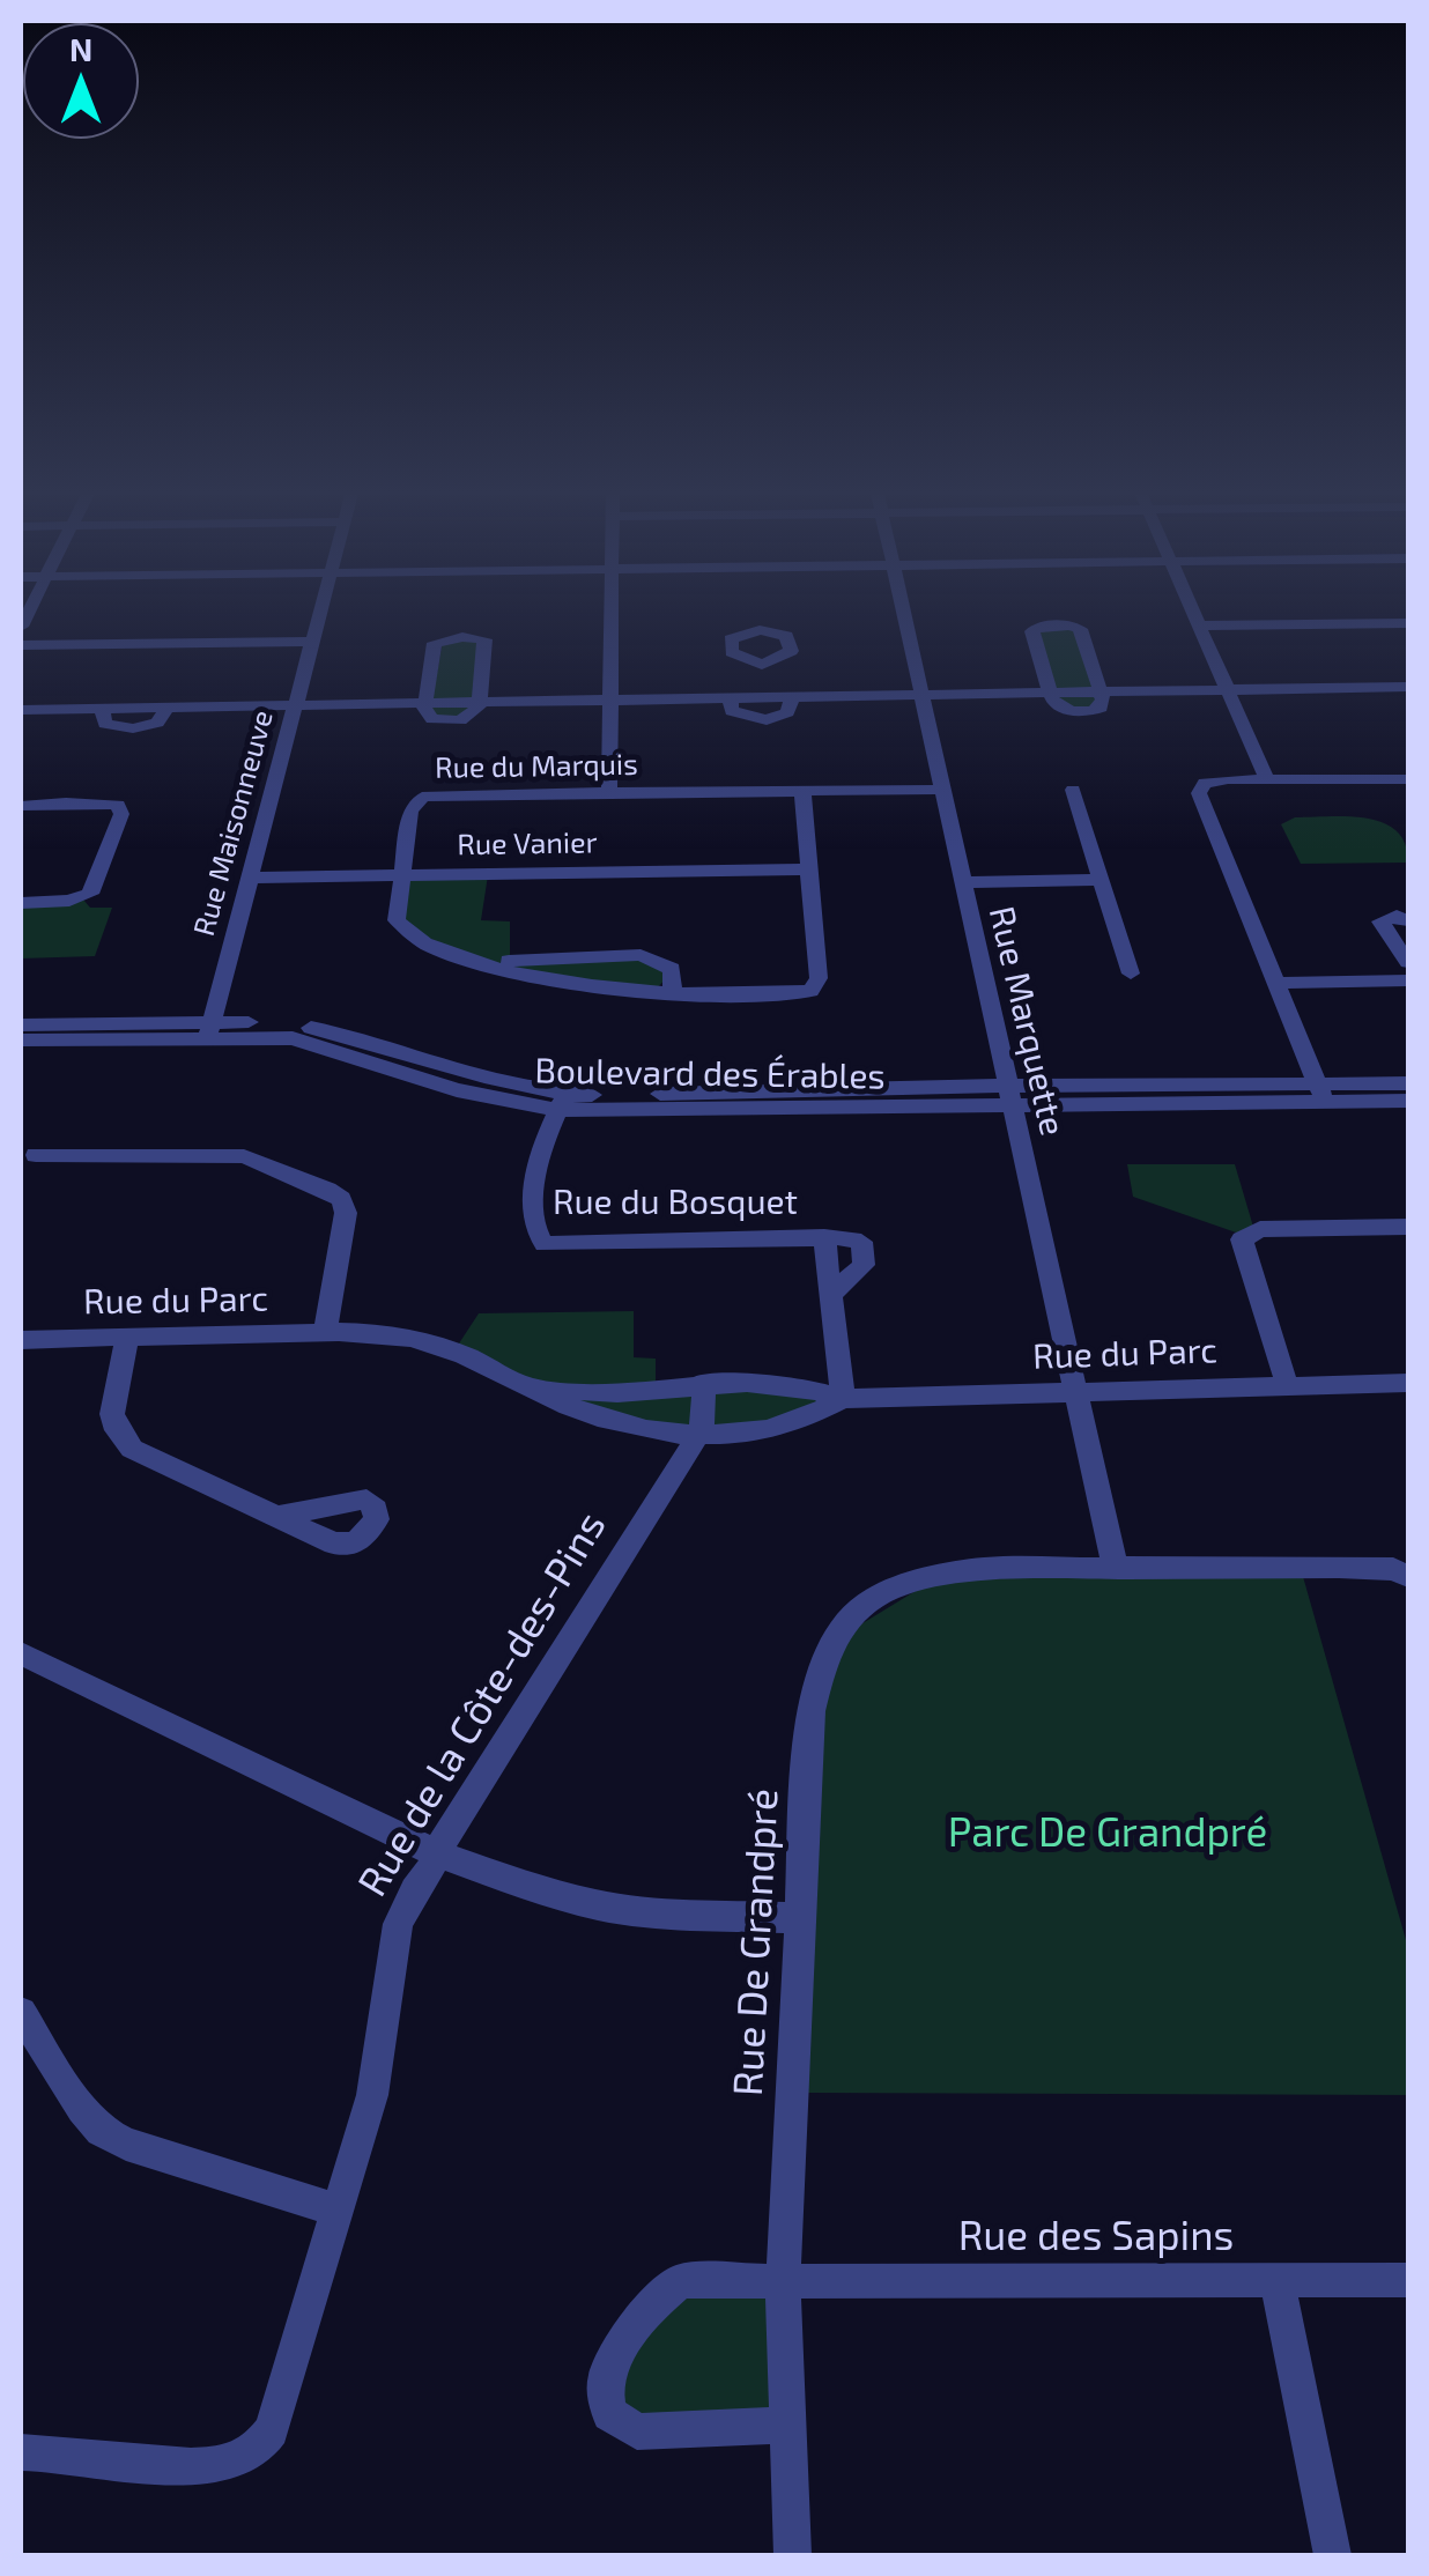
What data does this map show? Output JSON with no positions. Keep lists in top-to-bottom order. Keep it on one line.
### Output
{"streets":{"street":["Rue du Marquis","Rue Maisonneuve","Rue Vanier","Rue Marquette","Boulevard des Érables","Rue du Bosquet","Rue du Parc","Rue de la Côte-des-Pins","Rue De Grandpré","Rue des Sapins"]},"crossings":[["Rue du Marquis","Rue Vanier"],["Rue du Marquis","Rue Marquette"],["Rue Maisonneuve","Rue Vanier"],["Rue Maisonneuve","Boulevard des Érables"],["Rue Marquette","Boulevard des Érables"],["Rue Marquette","Rue du Parc"],["Rue Marquette","Rue De Grandpré"],["Boulevard des Érables","Rue du Bosquet"],["Rue du Bosquet","Rue du Parc"],["Rue du Parc","Rue de la Côte-des-Pins"],["Rue De Grandpré","Rue des Sapins"]],"parks":["Parc De Grandpré"],"north":"top"}
